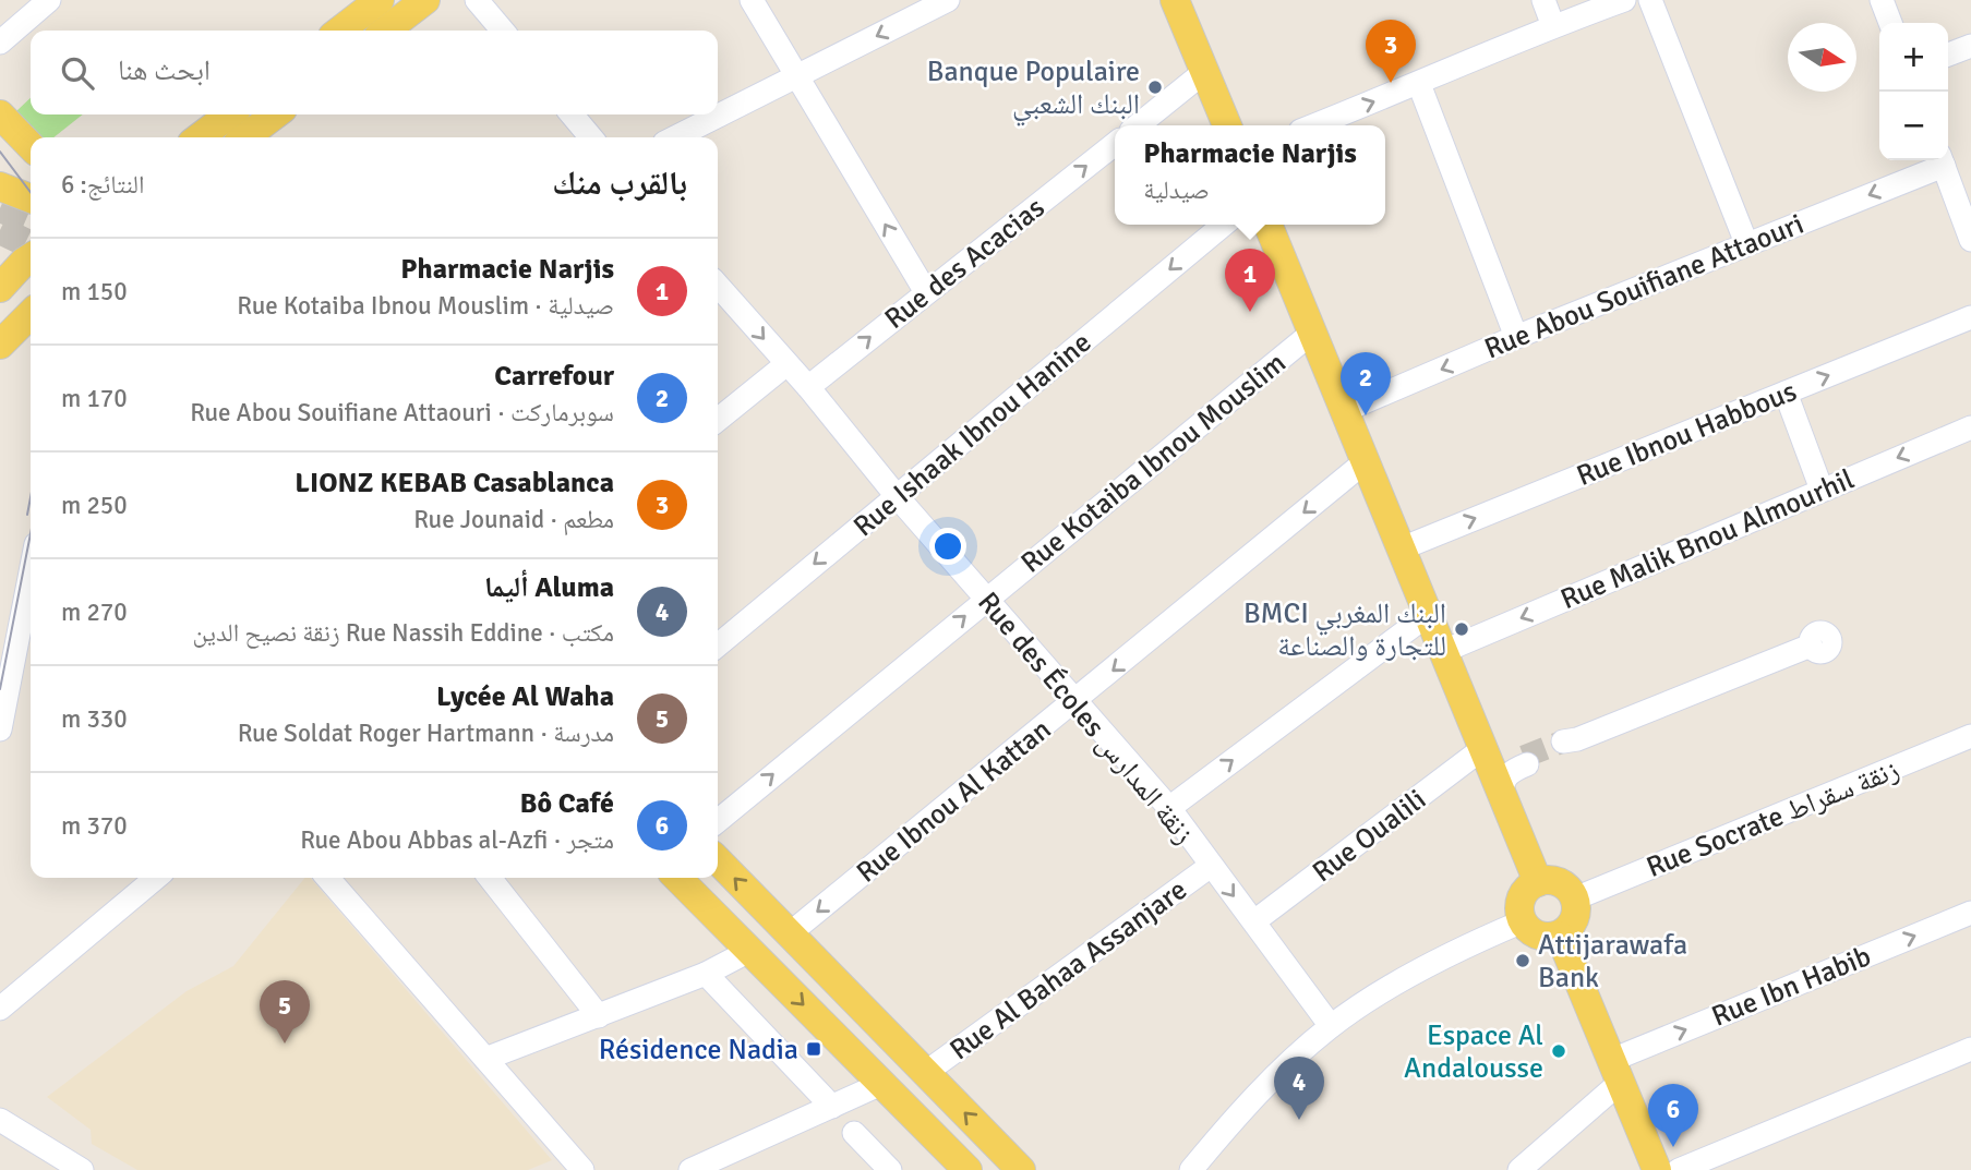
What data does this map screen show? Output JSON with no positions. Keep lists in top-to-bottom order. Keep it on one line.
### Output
{"streets":{"street":["Rue des Acacias","Rue Abou Souifiane Attaouri","Rue Ibnou Habbous","Rue Ishaak Ibnou Hanine","Rue Kotaiba Ibnou Mouslim","Rue Malik Bnou Almourhil","Rue des Écoles زنقة المدارس","Rue Ibnou Al Kattan","Rue Socrate زنقة سقراط","Rue Oualili","Rue Al Bahaa Assanjare","Rue Ibn Habib"]},"crossings":[["Rue des Acacias","Rue des Écoles زنقة المدارس"],["Rue Ishaak Ibnou Hanine","Rue des Écoles زنقة المدارس"],["Rue Kotaiba Ibnou Mouslim","Rue des Écoles زنقة المدارس"],["Rue des Écoles زنقة المدارس","Rue Ibnou Al Kattan"],["Rue des Écoles زنقة المدارس","Rue Oualili"],["Rue des Écoles زنقة المدارس","Rue Al Bahaa Assanjare"]],"one_way":["Rue des Acacias","Rue Abou Souifiane Attaouri","Rue Ibnou Habbous","Rue Ishaak Ibnou Hanine","Rue Kotaiba Ibnou Mouslim"],"places":{"other":["Banque Populaire البنك الشعبي","BMCI البنك المغربي للتجارة والصناعة","Attijarawafa Bank","Espace Al Andalousse"],"transit":["Résidence Nadia"]},"north":"right","page":{"pins":["3","1","2","5","4","6"],"map_buttons":["+","−"],"search":"ابحث هنا","popup":["Pharmacie Narjis","صيدلية"],"heading":["بالقرب منك","النتائج: 6"],"list":[{"mark":"1","name":"Pharmacie Narjis","note":"صيدلية · Rue Kotaiba Ibnou Mouslim","value":"150 m"},{"mark":"2","name":"Carrefour","note":"سوبرماركت · Rue Abou Souifiane Attaouri","value":"170 m"},{"mark":"3","name":"LIONZ KEBAB Casablanca","note":"مطعم · Rue Jounaid","value":"250 m"},{"mark":"4","name":"Aluma أليما","note":"مكتب · Rue Nassih Eddine زنقة نصيح الدين","value":"270 m"},{"mark":"5","name":"Lycée Al Waha","note":"مدرسة · Rue Soldat Roger Hartmann","value":"330 m"},{"mark":"6","name":"Bô Café","note":"متجر · Rue Abou Abbas al-Azfi","value":"370 m"}]}}
